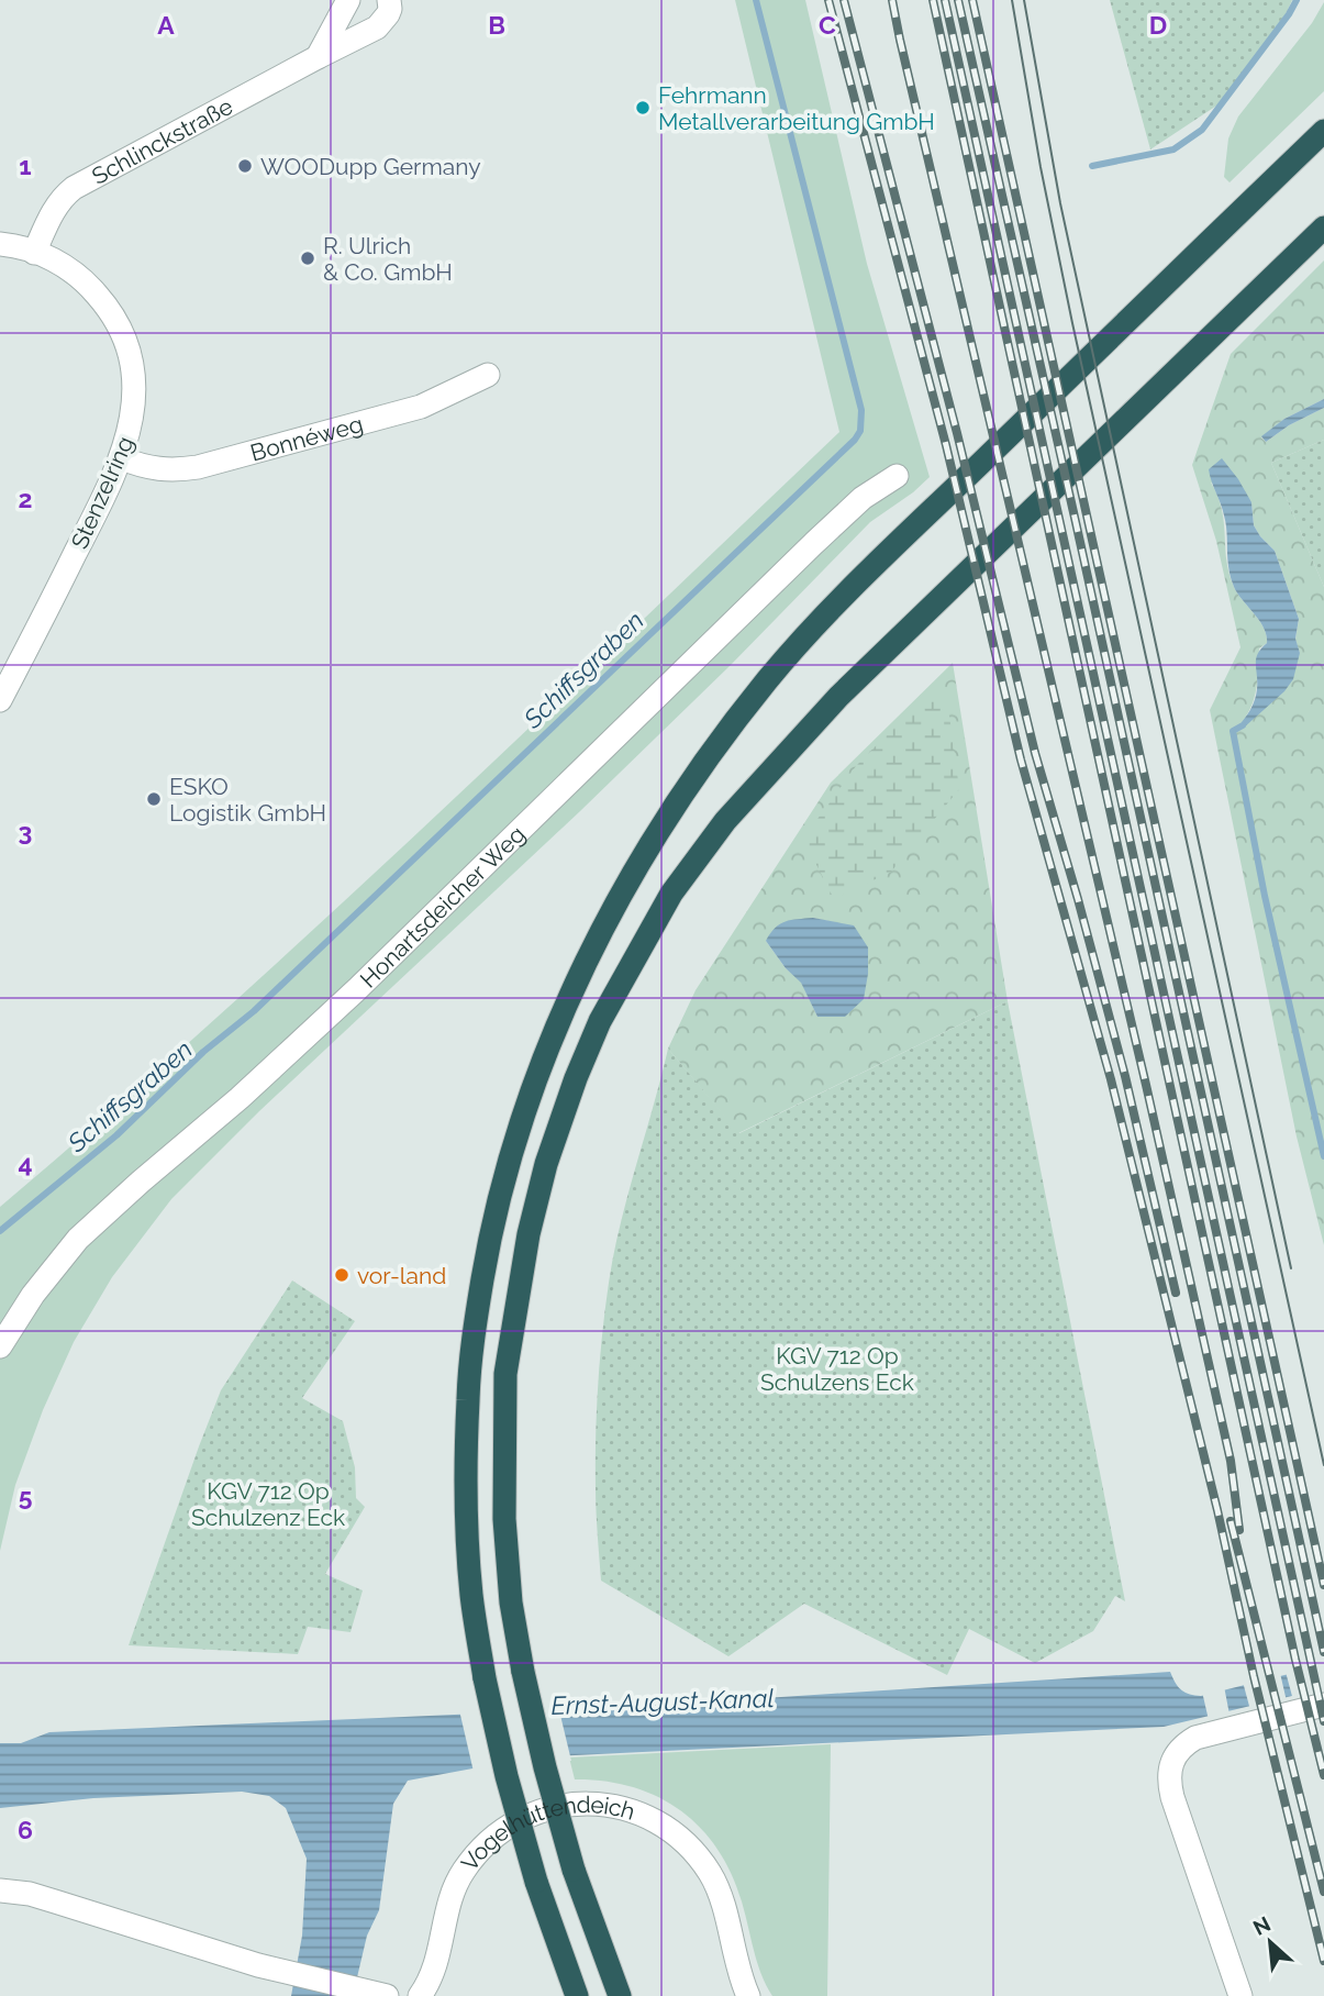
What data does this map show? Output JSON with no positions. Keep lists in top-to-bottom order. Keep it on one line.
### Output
{"streets":{"street":["Schlinckstraße","Bonnéweg","Stenzelring","Honartsdeicher Weg","Vogelhüttendeich"]},"crossings":[["Schlinckstraße","Stenzelring"],["Bonnéweg","Stenzelring"]],"water":["Schiffsgraben","Ernst-August-Kanal"],"parks":["KGV 712 Op Schulzens Eck","KGV 712 Op Schulzenz Eck"],"places":["Fehrmann Metallverarbeitung GmbH","WOODupp Germany","R. Ulrich & Co. GmbH","ESKO Logistik GmbH","vor-land"],"north":"top left","grid":{"columns":["A","B","C","D"],"rows":["1","2","3","4","5","6"]}}
